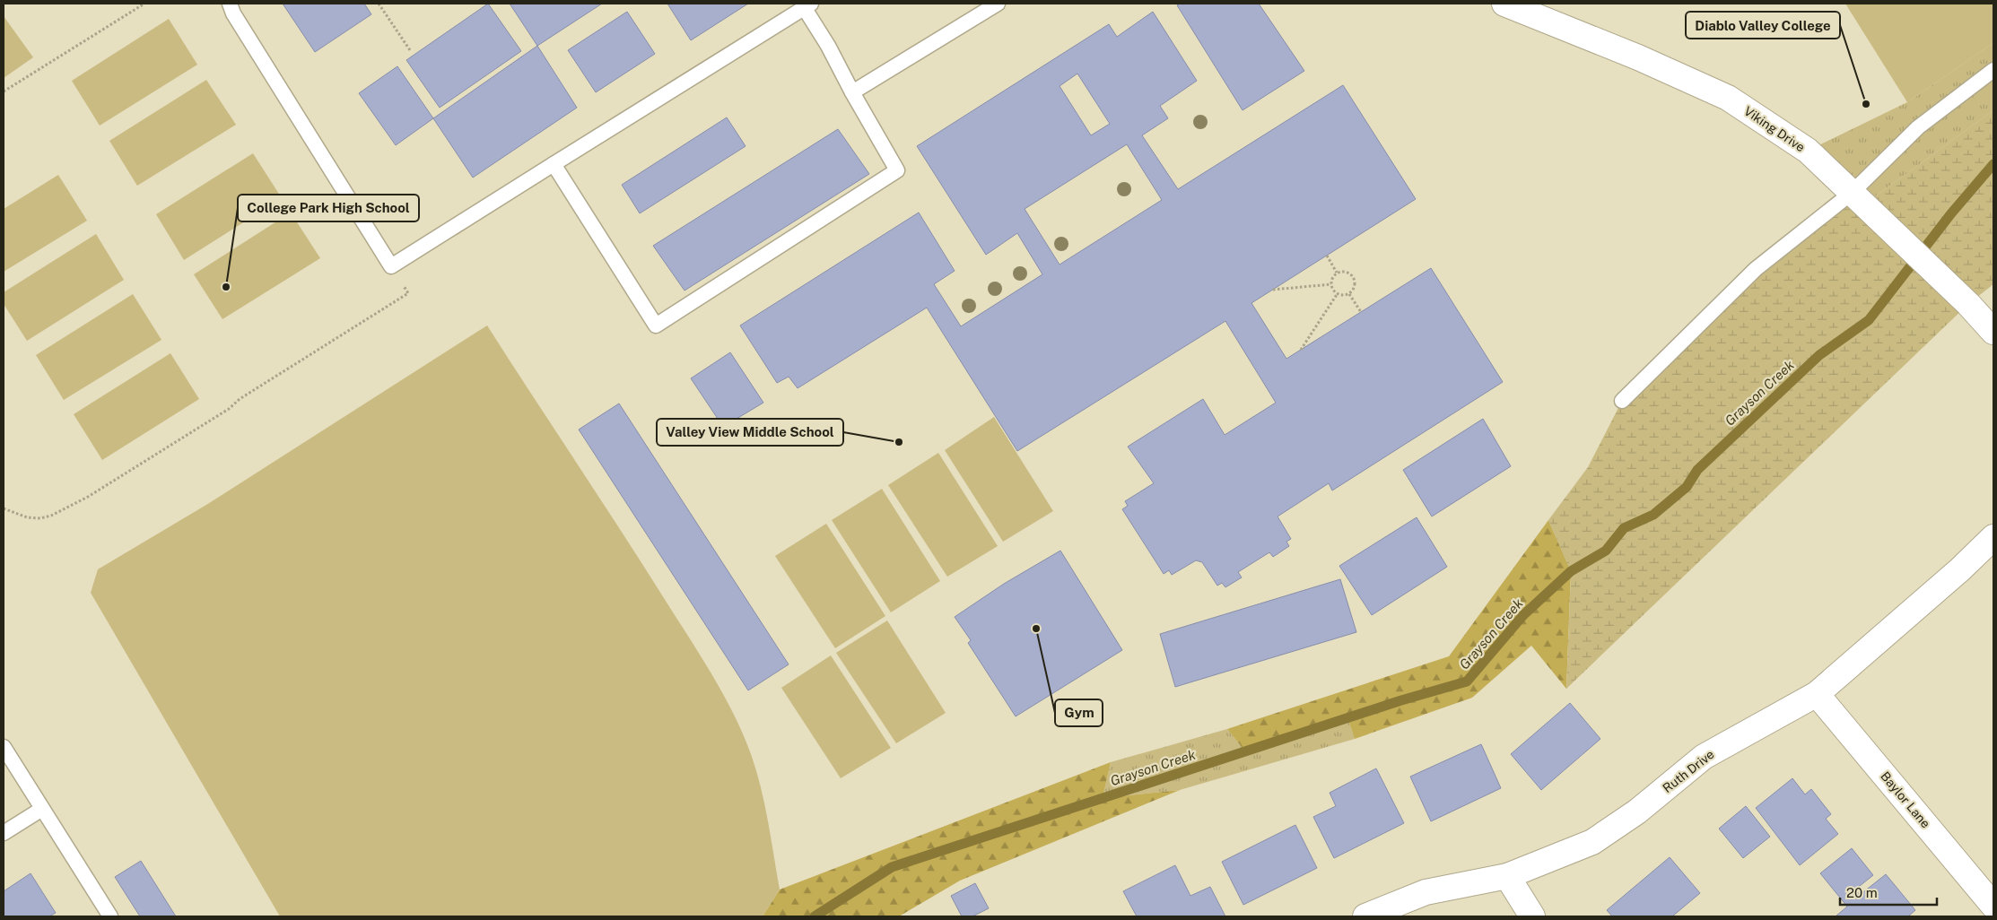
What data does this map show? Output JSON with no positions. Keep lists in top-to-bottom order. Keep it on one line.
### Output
{"streets":{"street":["Viking Drive","Ruth Drive","Baylor Lane"]},"crossings":[["Ruth Drive","Baylor Lane"]],"water":["Grayson Creek"],"places":["Diablo Valley College","College Park High School","Valley View Middle School","Gym"],"scale_bar":"20 m"}
